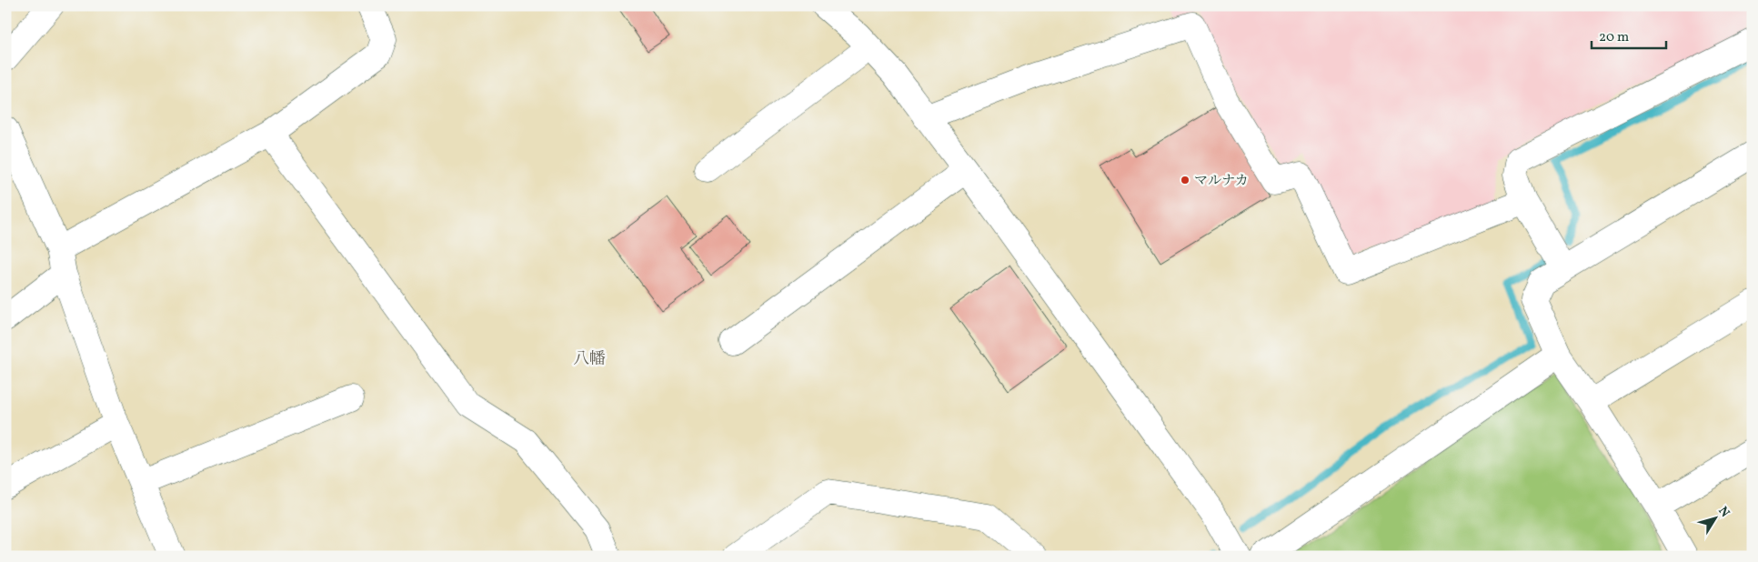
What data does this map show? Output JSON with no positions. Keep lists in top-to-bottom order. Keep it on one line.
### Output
{"districts":["八幡"],"places":["マルナカ"],"scale_bar":"20 m","north":"top right"}
